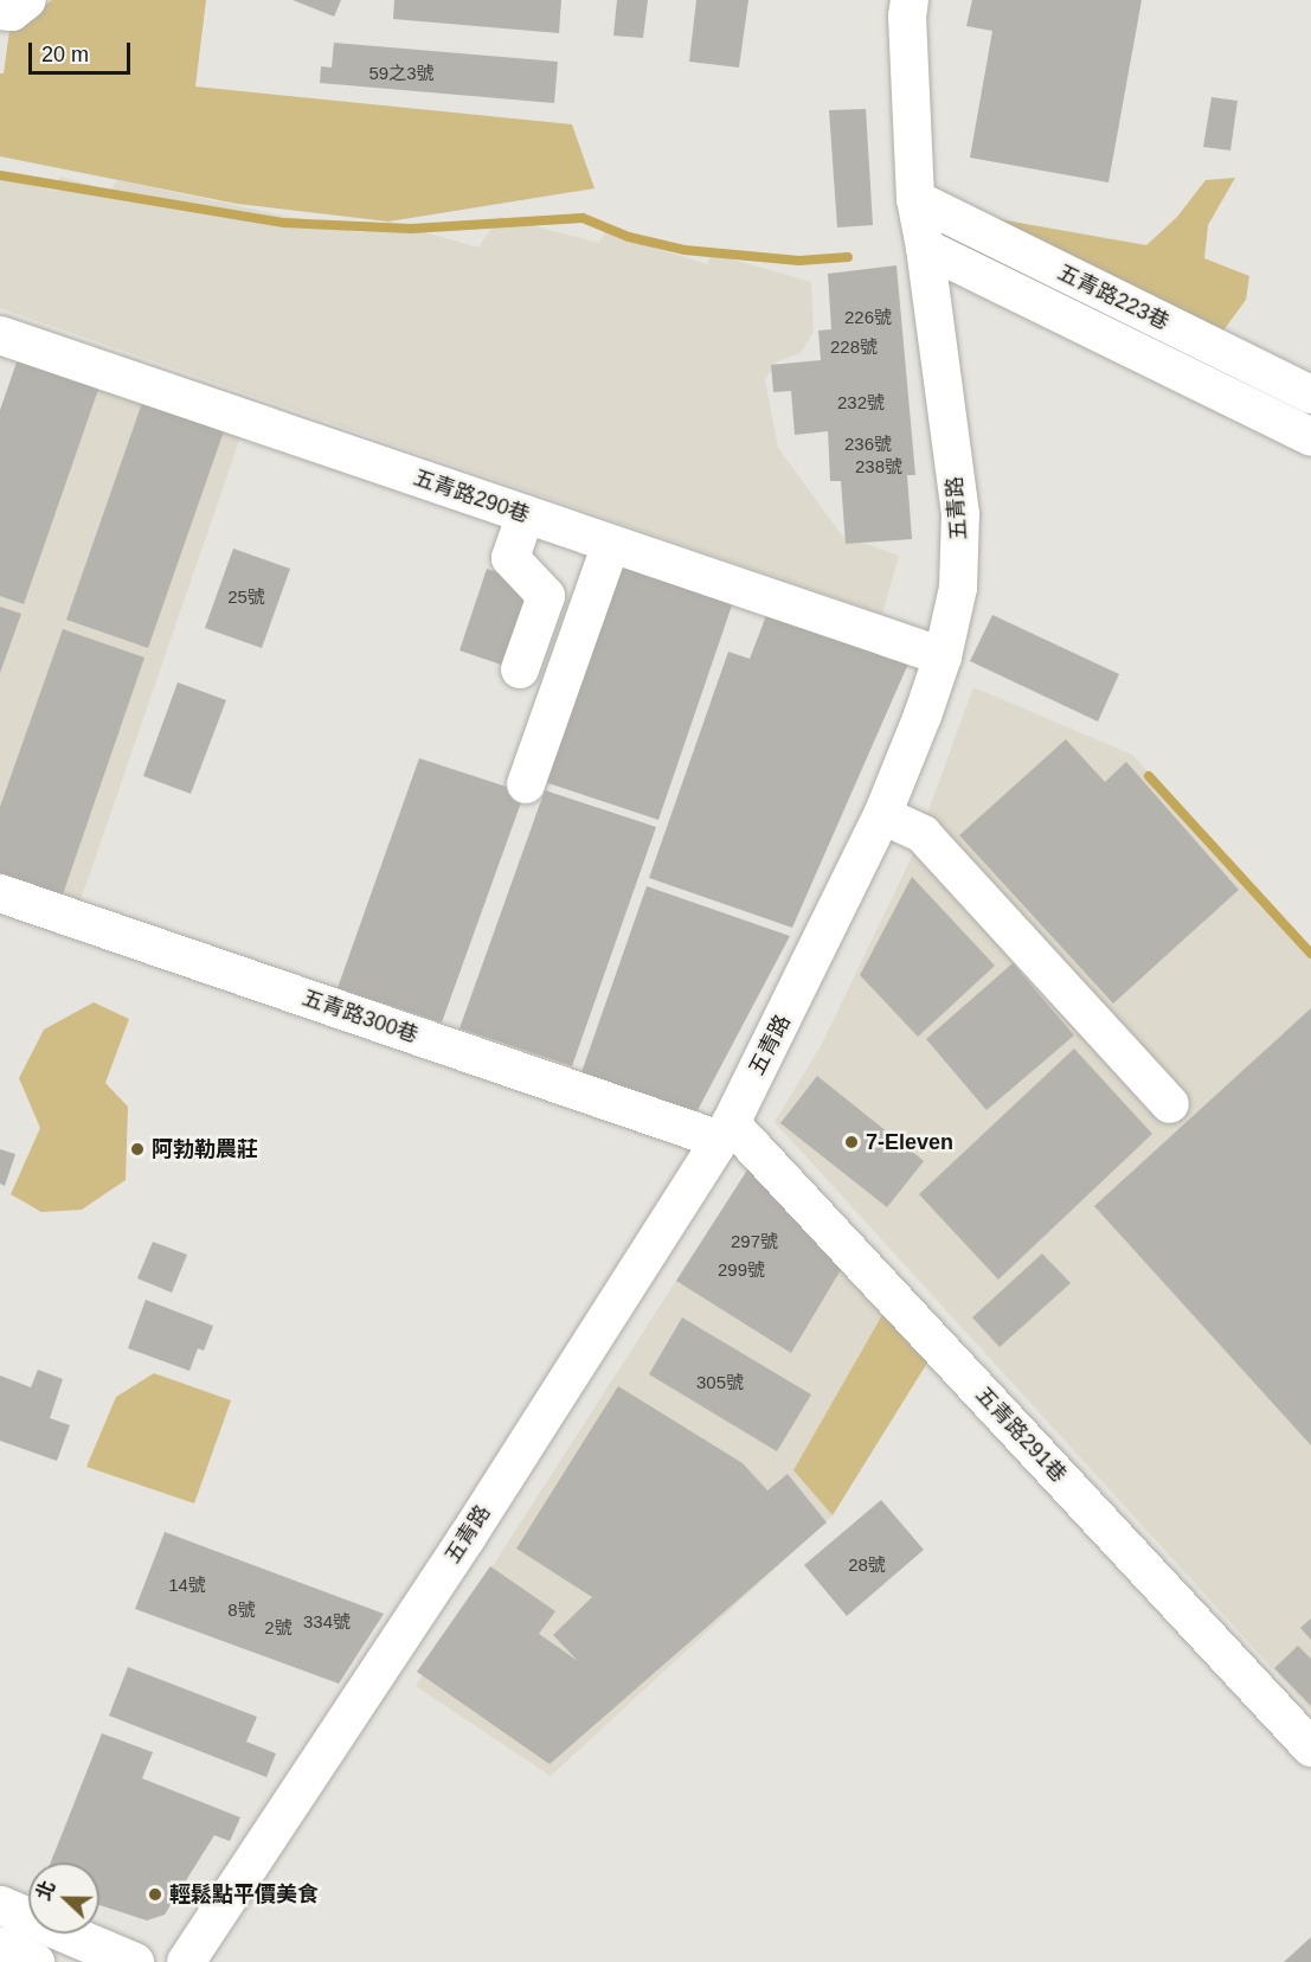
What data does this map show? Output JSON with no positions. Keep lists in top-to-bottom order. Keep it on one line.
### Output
{"streets":{"street":["五青路223巷","五青路290巷","五青路","五青路300巷","五青路291巷"]},"crossings":[["五青路223巷","五青路"],["五青路290巷","五青路"],["五青路","五青路300巷"],["五青路","五青路291巷"],["五青路300巷","五青路291巷"]],"places":["7-Eleven","阿勃勒農莊","輕鬆點平價美食"],"house_numbers":["59之3號","226號","228號","232號","236號","238號","25號","297號","299號","305號","28號","14號","8號","334號","2號"],"scale_bar":"20 m","north":"left"}
